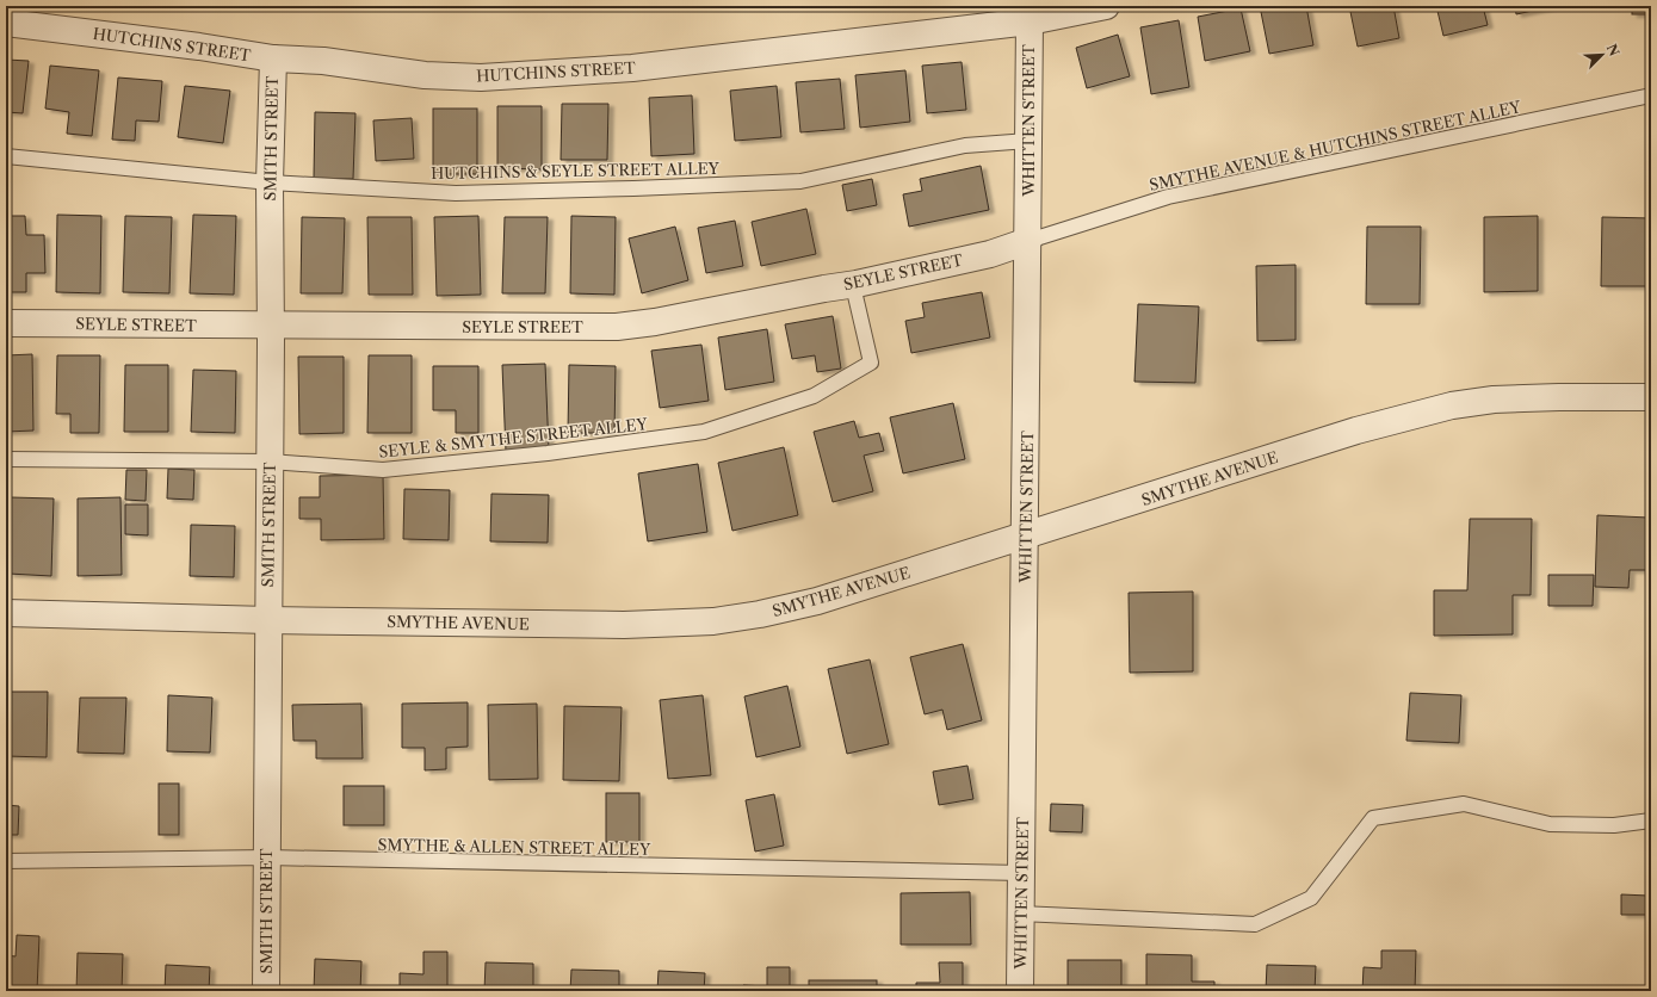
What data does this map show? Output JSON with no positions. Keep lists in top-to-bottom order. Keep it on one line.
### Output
{"streets":{"street":["HUTCHINS STREET","WHITTEN STREET","SMITH STREET","SEYLE STREET","SMYTHE AVENUE"],"lane":["SMYTHE AVENUE & HUTCHINS STREET ALLEY","HUTCHINS & SEYLE STREET ALLEY","SEYLE & SMYTHE STREET ALLEY","SMYTHE & ALLEN STREET ALLEY"]},"crossings":[["HUTCHINS STREET","WHITTEN STREET"],["HUTCHINS STREET","SMITH STREET"],["WHITTEN STREET","SMYTHE AVENUE & HUTCHINS STREET ALLEY"],["WHITTEN STREET","HUTCHINS & SEYLE STREET ALLEY"],["WHITTEN STREET","SEYLE STREET"],["WHITTEN STREET","SMYTHE AVENUE"],["WHITTEN STREET","SMYTHE & ALLEN STREET ALLEY"],["SMITH STREET","HUTCHINS & SEYLE STREET ALLEY"],["SMITH STREET","SEYLE STREET"],["SMITH STREET","SEYLE & SMYTHE STREET ALLEY"],["SMITH STREET","SMYTHE AVENUE"],["SMITH STREET","SMYTHE & ALLEN STREET ALLEY"],["SMYTHE AVENUE & HUTCHINS STREET ALLEY","SEYLE STREET"],["SEYLE STREET","SEYLE & SMYTHE STREET ALLEY"]],"north":"top right"}
